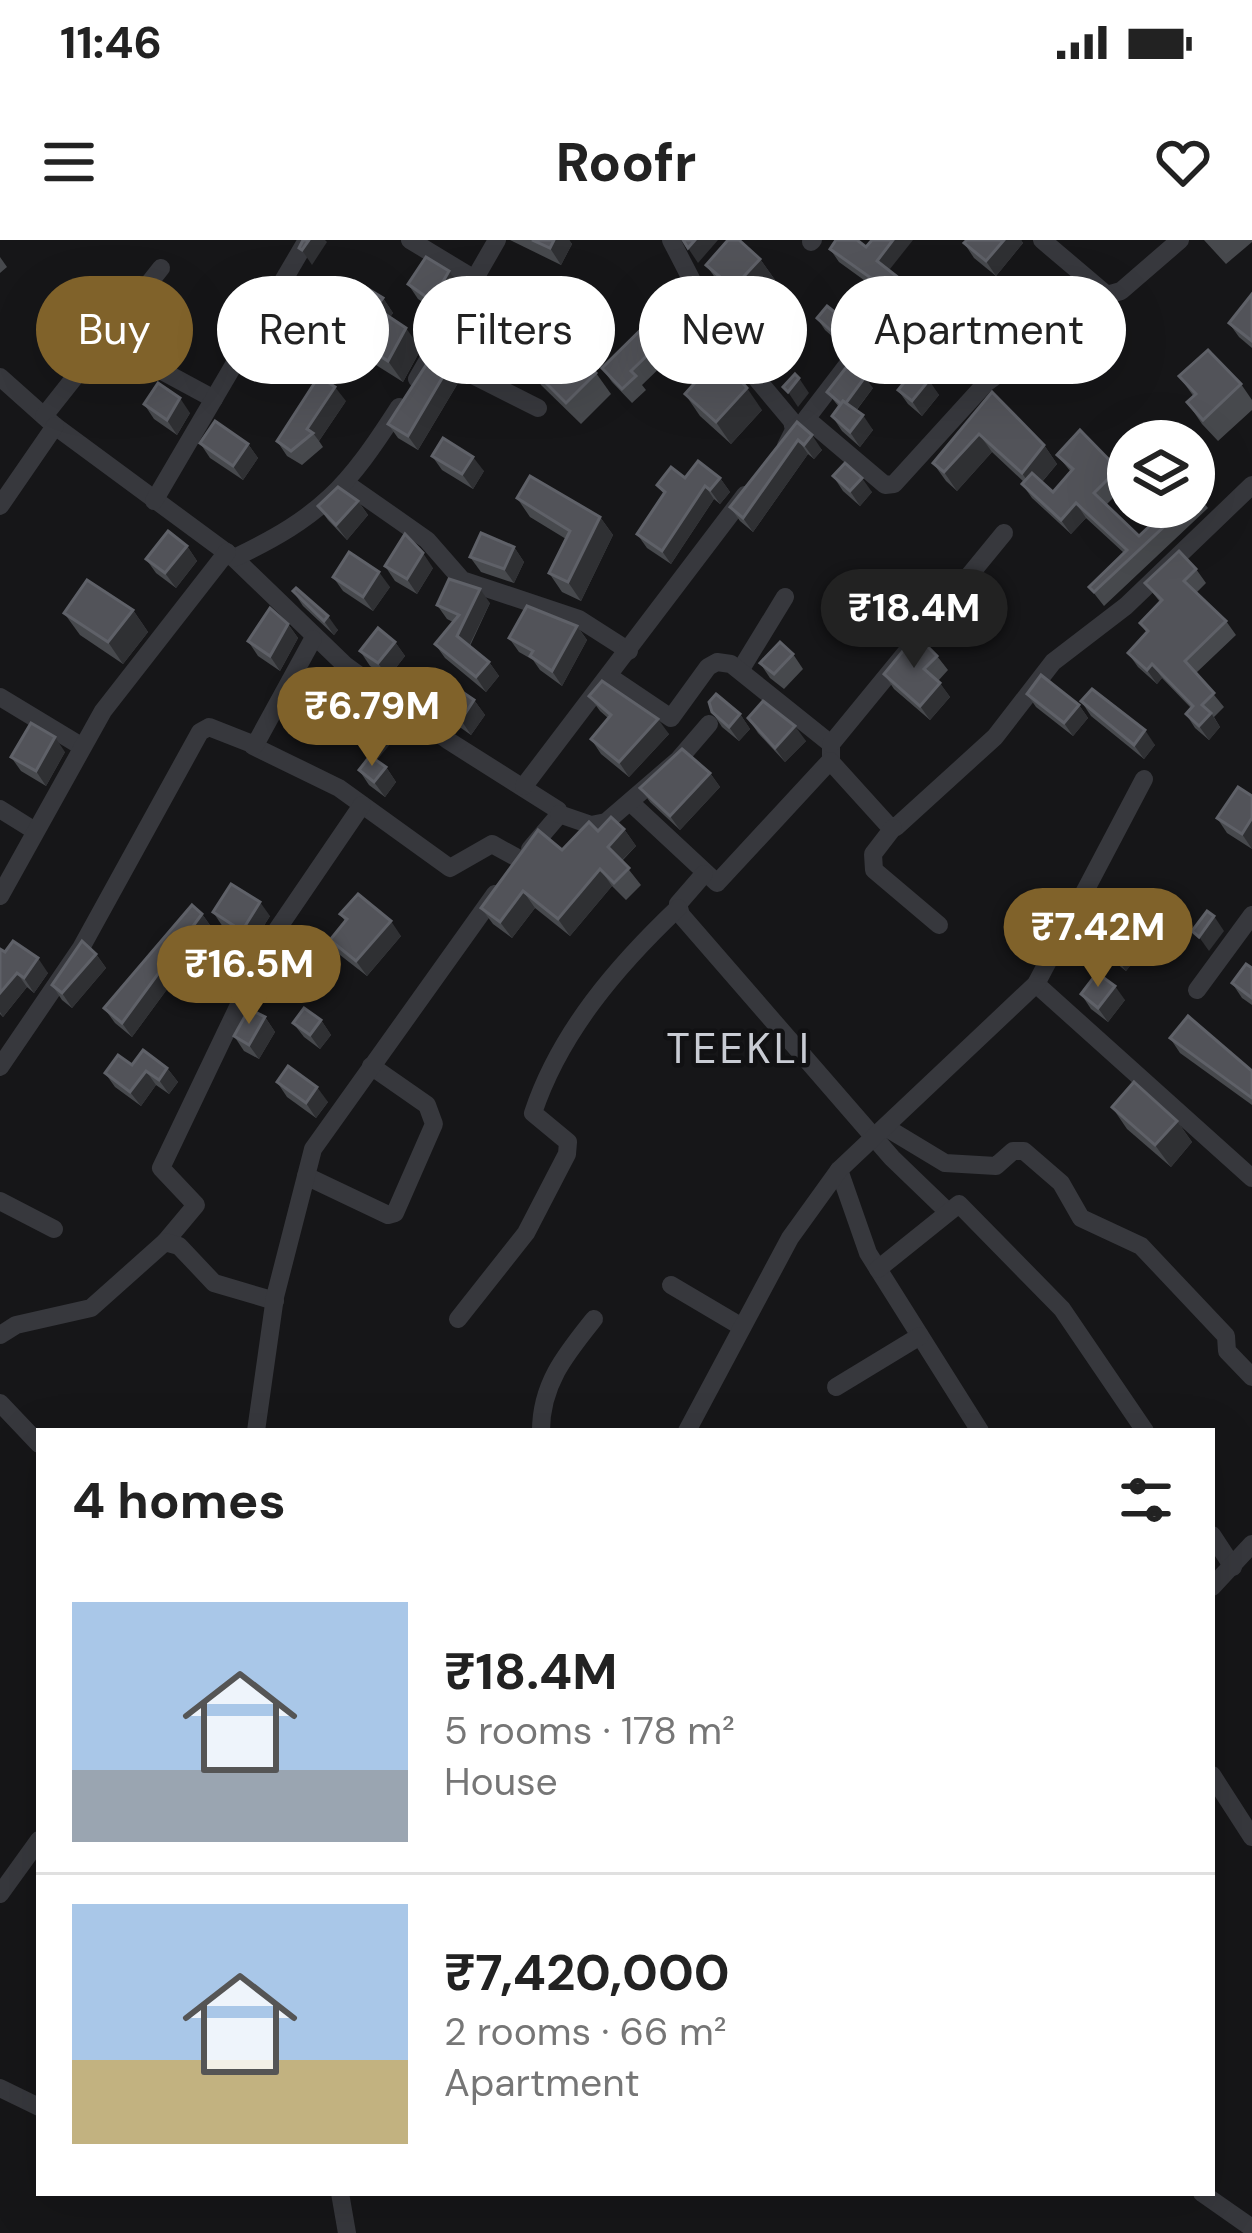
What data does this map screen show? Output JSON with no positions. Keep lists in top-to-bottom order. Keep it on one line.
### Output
{"districts":["TEEKLI"],"page":{"status":"11:46","header":"Roofr","chip":["Buy","Rent","Filters","New","Apartment"],"price":["₹18.4M","₹6.79M","₹7.42M","₹16.5M"],"heading":"4 homes","list":[{"name":"₹18.4M","note":"5 rooms · 178 m² · House"},{"name":"₹7,420,000","note":"2 rooms · 66 m² · Apartment"}]}}
